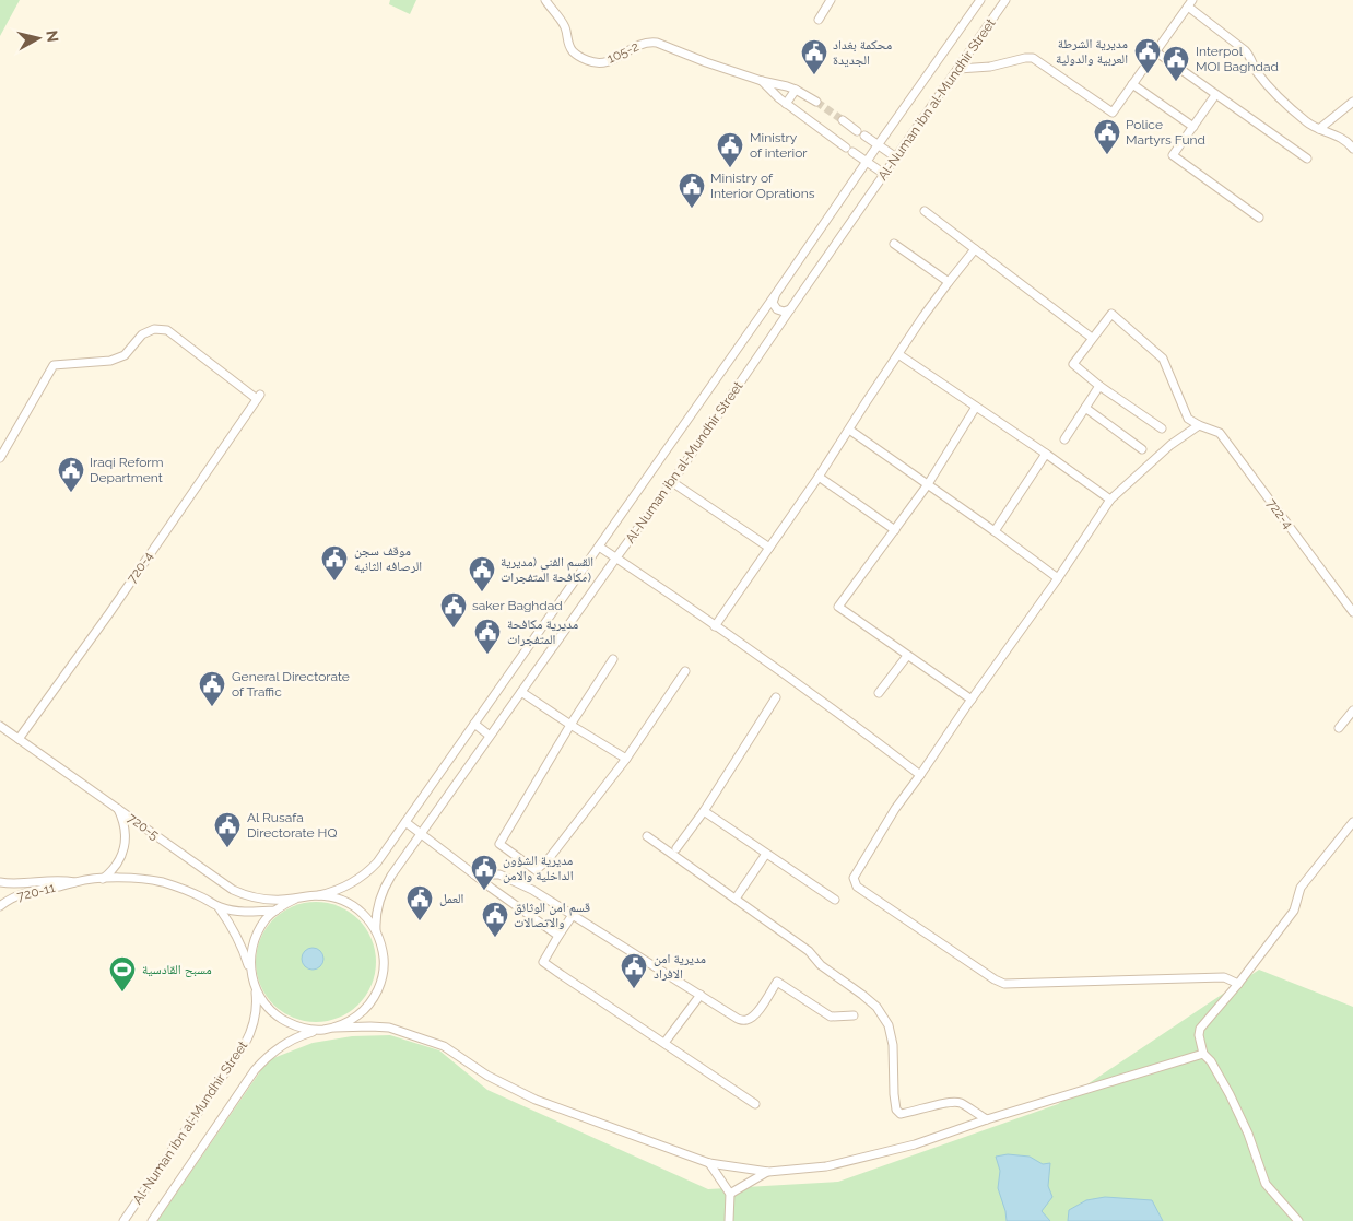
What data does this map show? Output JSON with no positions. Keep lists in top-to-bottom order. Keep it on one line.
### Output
{"streets":{"street":["105-2","Al-Numan ibn al-Mundhir Street","722-4","720-4","720-5","720-11"]},"crossings":[["105-2","Al-Numan ibn al-Mundhir Street"],["Al-Numan ibn al-Mundhir Street","720-5"],["720-4","720-5"]],"places":{"public building":["مديرية الشرطة العربية والدولية","محكمة بغداد الجديدة","Interpol MOI Baghdad","Police Martyrs Fund","Ministry of interior","Ministry of Interior Oprations","Iraqi Reform Department","موقف سجن الرصافه الثانيه","القسم الفني (مديرية مكافحة المتفجرات)","saker Baghdad","مديرية مكافحة المتفجرات","General Directorate of Traffic","Al Rusafa Directorate HQ","مديرية الشؤون الداخلية والامن","العمل","قسم امن الوثائق والاتصالات","مديرية امن الافراد"],"sports":["مسبح القادسية"]},"north":"right"}
